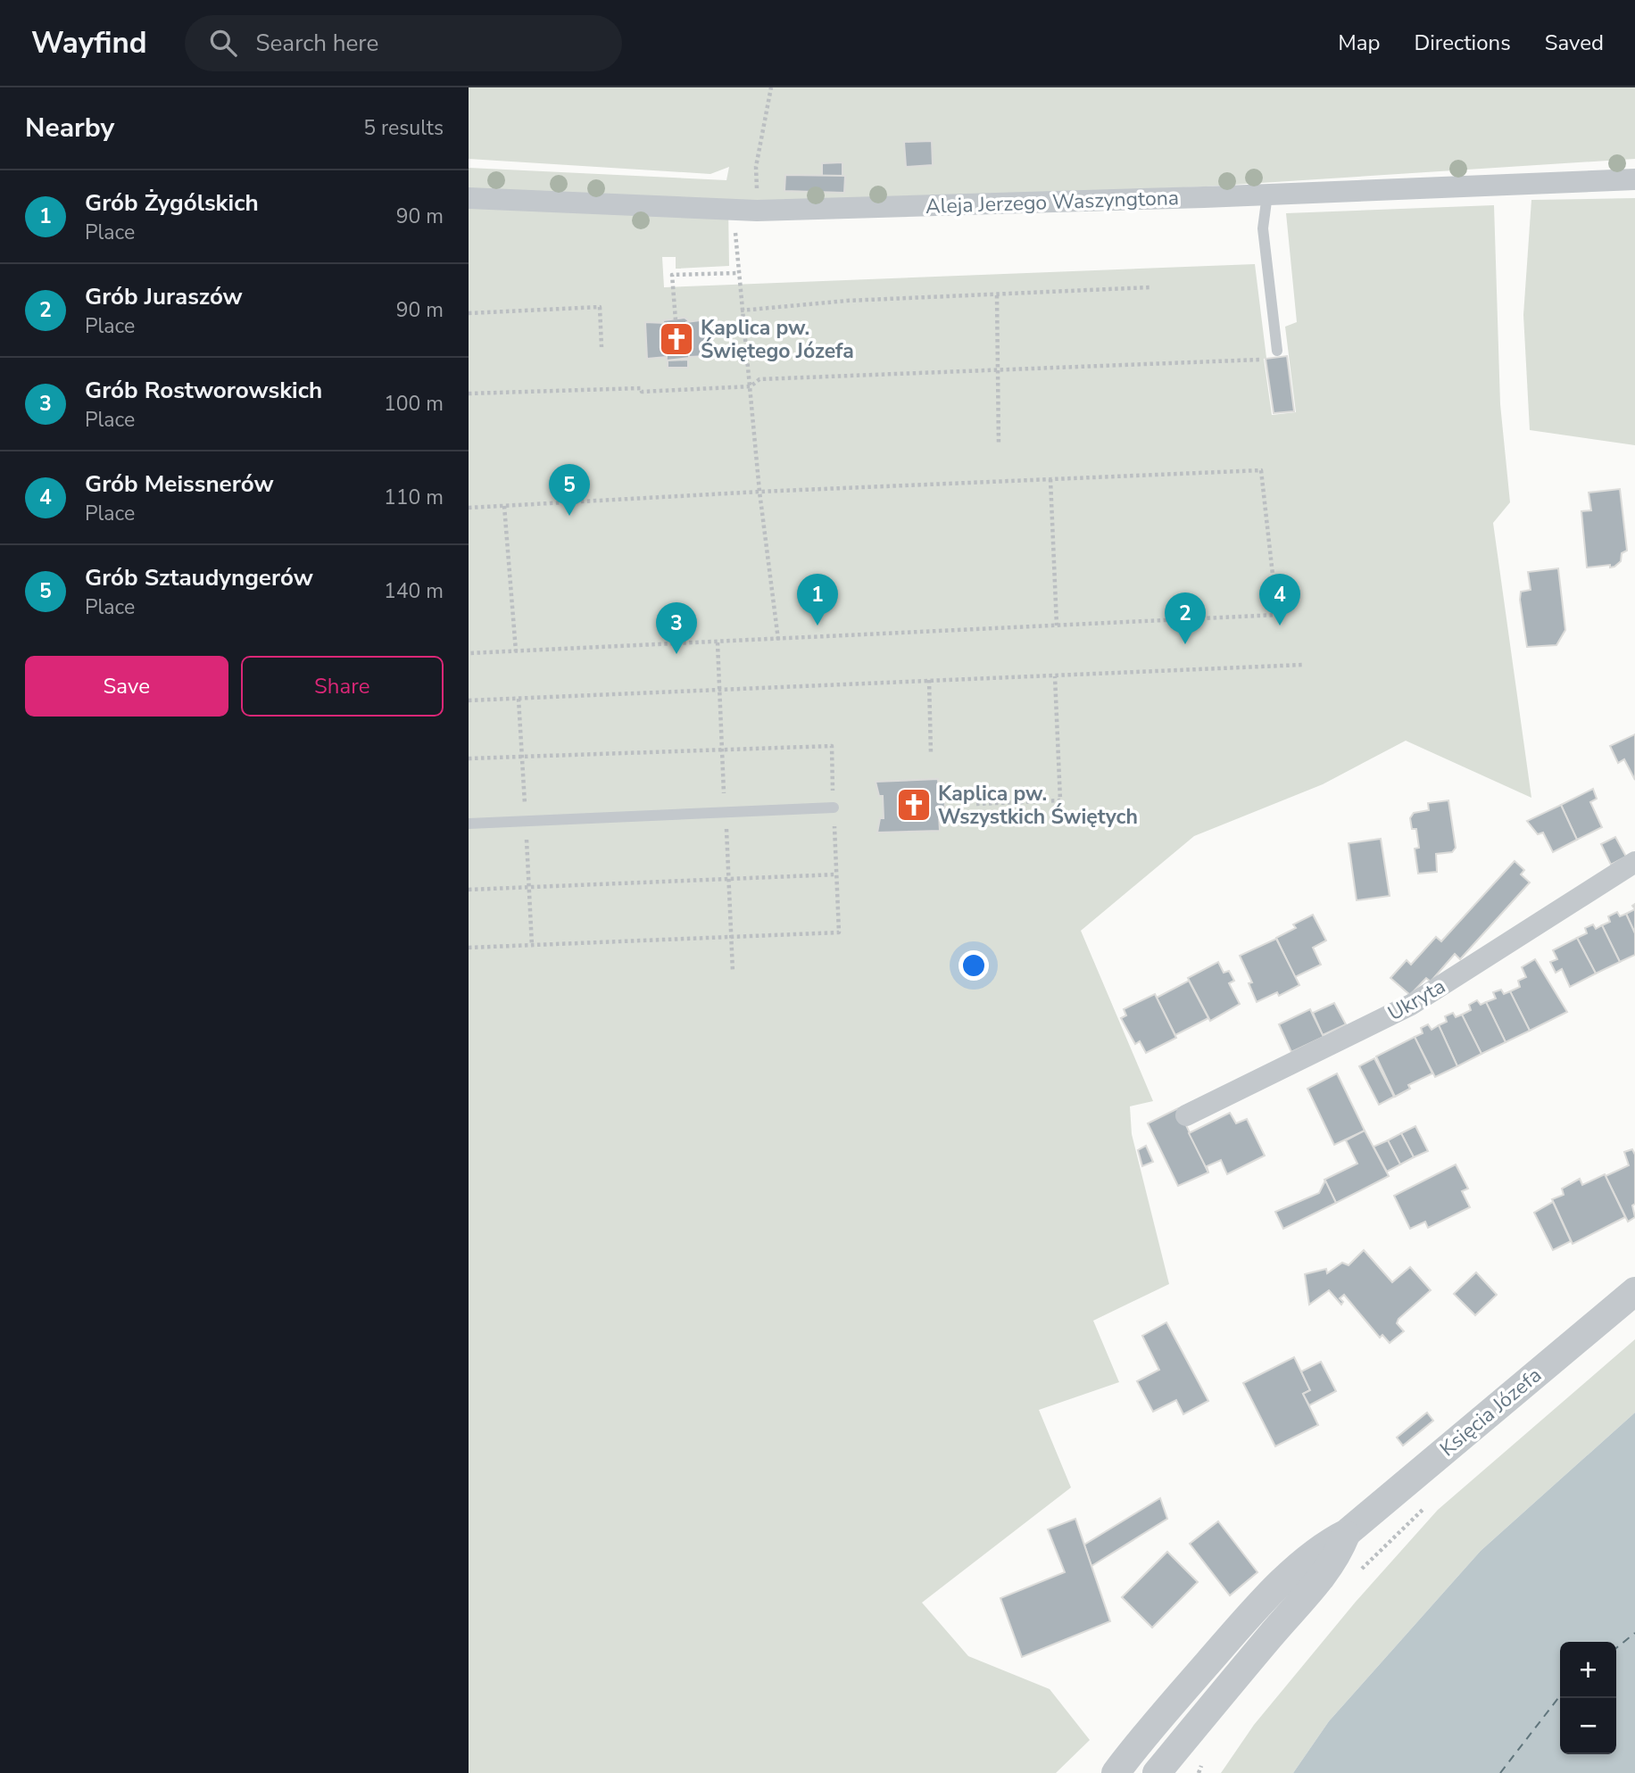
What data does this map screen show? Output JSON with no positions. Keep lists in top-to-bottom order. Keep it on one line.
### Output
{"streets":{"street":["Aleja Jerzego Waszyngtona","Ukryta","Księcia Józefa"]},"places":{"church":["Kaplica pw. Świętego Józefa","Kaplica pw. Wszystkich Świętych"]},"page":{"header":"Wayfind","search":"Search here","nav":["Map","Directions","Saved"],"heading":["Nearby","5 results"],"list":[{"mark":"1","name":"Grób Żygólskich","note":"Place","value":"90 m"},{"mark":"2","name":"Grób Juraszów","note":"Place","value":"90 m"},{"mark":"3","name":"Grób Rostworowskich","note":"Place","value":"100 m"},{"mark":"4","name":"Grób Meissnerów","note":"Place","value":"110 m"},{"mark":"5","name":"Grób Sztaudyngerów","note":"Place","value":"140 m"}],"pins":["5","1","4","2","3"],"buttons":["Save","Share"],"map_buttons":["+","−"]}}
